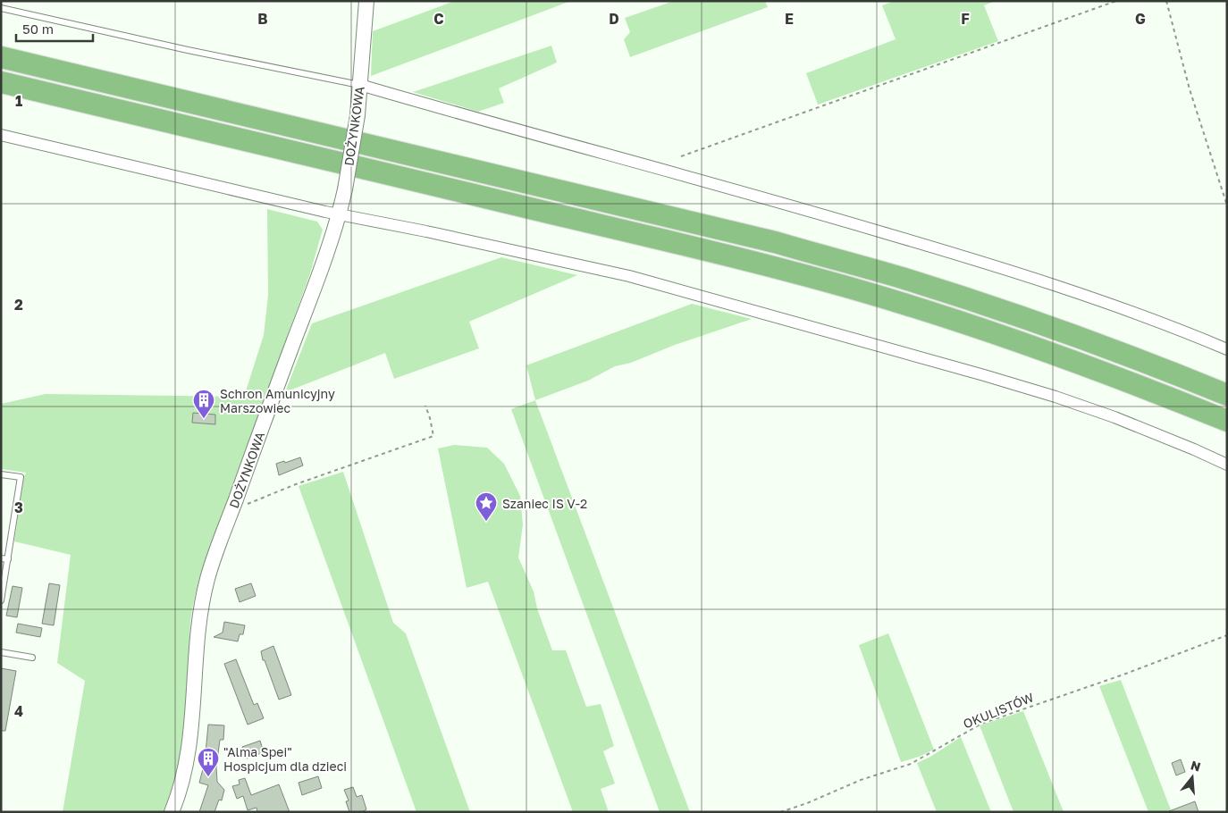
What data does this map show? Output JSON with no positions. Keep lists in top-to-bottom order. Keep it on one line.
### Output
{"streets":{"street":["DOŻYNKOWA"],"path":["OKULISTÓW"]},"places":{"building":["Schron Amunicyjny Marszowiec","\"Alma Spei\" Hospicjum dla dzieci"],"place":["Szaniec IS V-2"]},"scale_bar":"50 m","north":"top","grid":{"columns":["B","C","D","E","F","G"],"rows":["1","2","3","4"]}}
